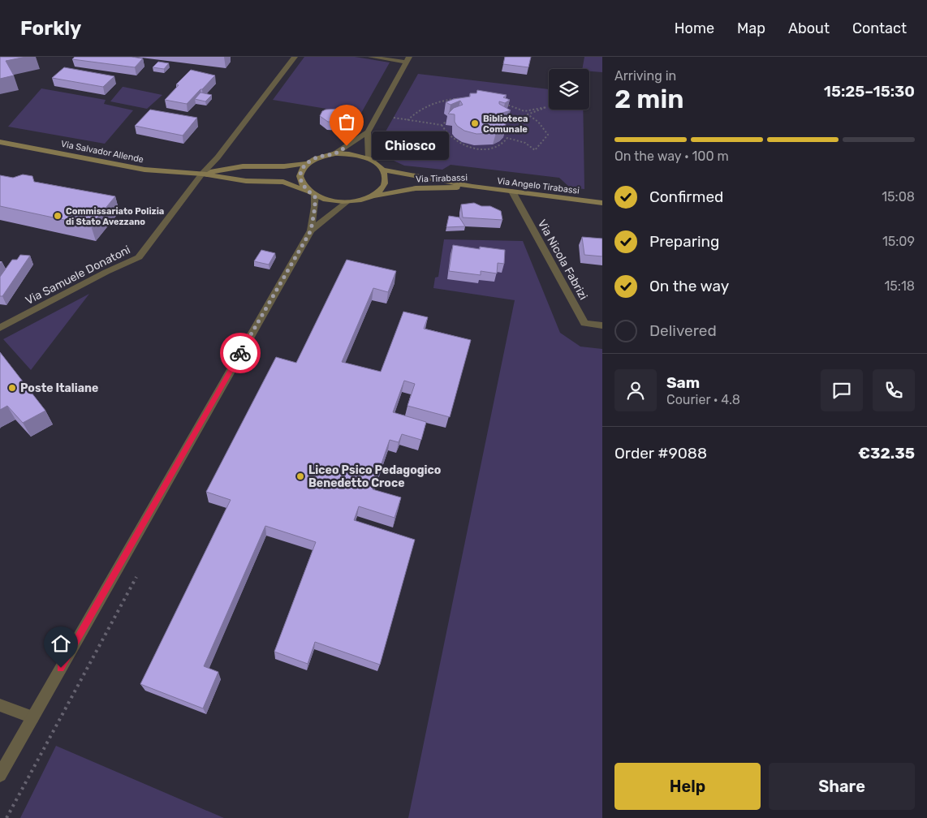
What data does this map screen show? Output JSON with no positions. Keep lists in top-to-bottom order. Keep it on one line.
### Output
{"streets":{"street":["Via Salvador Allende","Via Tirabassi","Via Angelo Tirabassi","Via Nicola Fabrizi","Via Samuele Donatoni"]},"crossings":[["Via Salvador Allende","Via Tirabassi"],["Via Salvador Allende","Via Samuele Donatoni"],["Via Tirabassi","Via Angelo Tirabassi"],["Via Angelo Tirabassi","Via Nicola Fabrizi"]],"places":["Biblioteca Comunale","Chiosco","Commissariato Polizia di Stato Avezzano","Poste Italiane","Liceo Psico Pedagogico Benedetto Croce"],"page":{"header":"Forkly","nav":["Home","Map","About","Contact"],"heading":["2 min","Arriving in","15:25–15:30"],"panel":["Sam","Courier · 4.8","Order #9088","€32.35"],"bar":"On the way · 100 m","bubble":"Chiosco","list":[["Confirmed","15:08"],["Preparing","15:09"],["On the way","15:18"],"Delivered"],"buttons":["Help","Share"]}}
